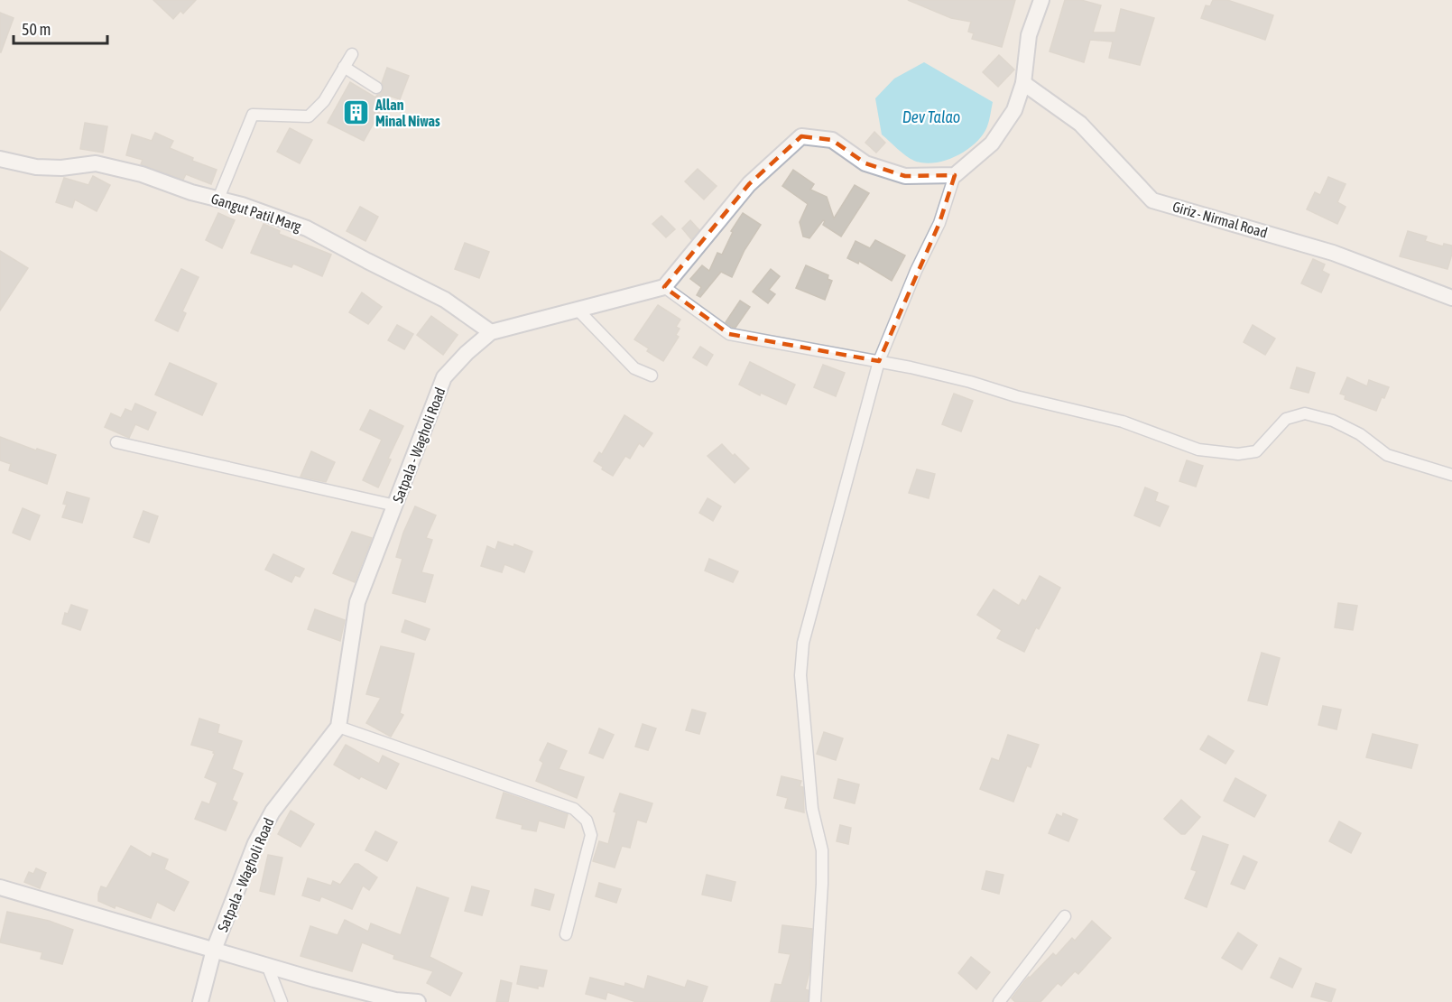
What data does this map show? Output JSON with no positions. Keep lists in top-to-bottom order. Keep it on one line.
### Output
{"streets":{"main road":["Gangut Patil Marg","Giriz - Nirmal Road","Satpala - Wagholi Road"]},"crossings":[["Gangut Patil Marg","Satpala - Wagholi Road"]],"water":["Dev Talao"],"places":{"building":["Allan Minal Niwas"]},"scale_bar":"50 m"}
